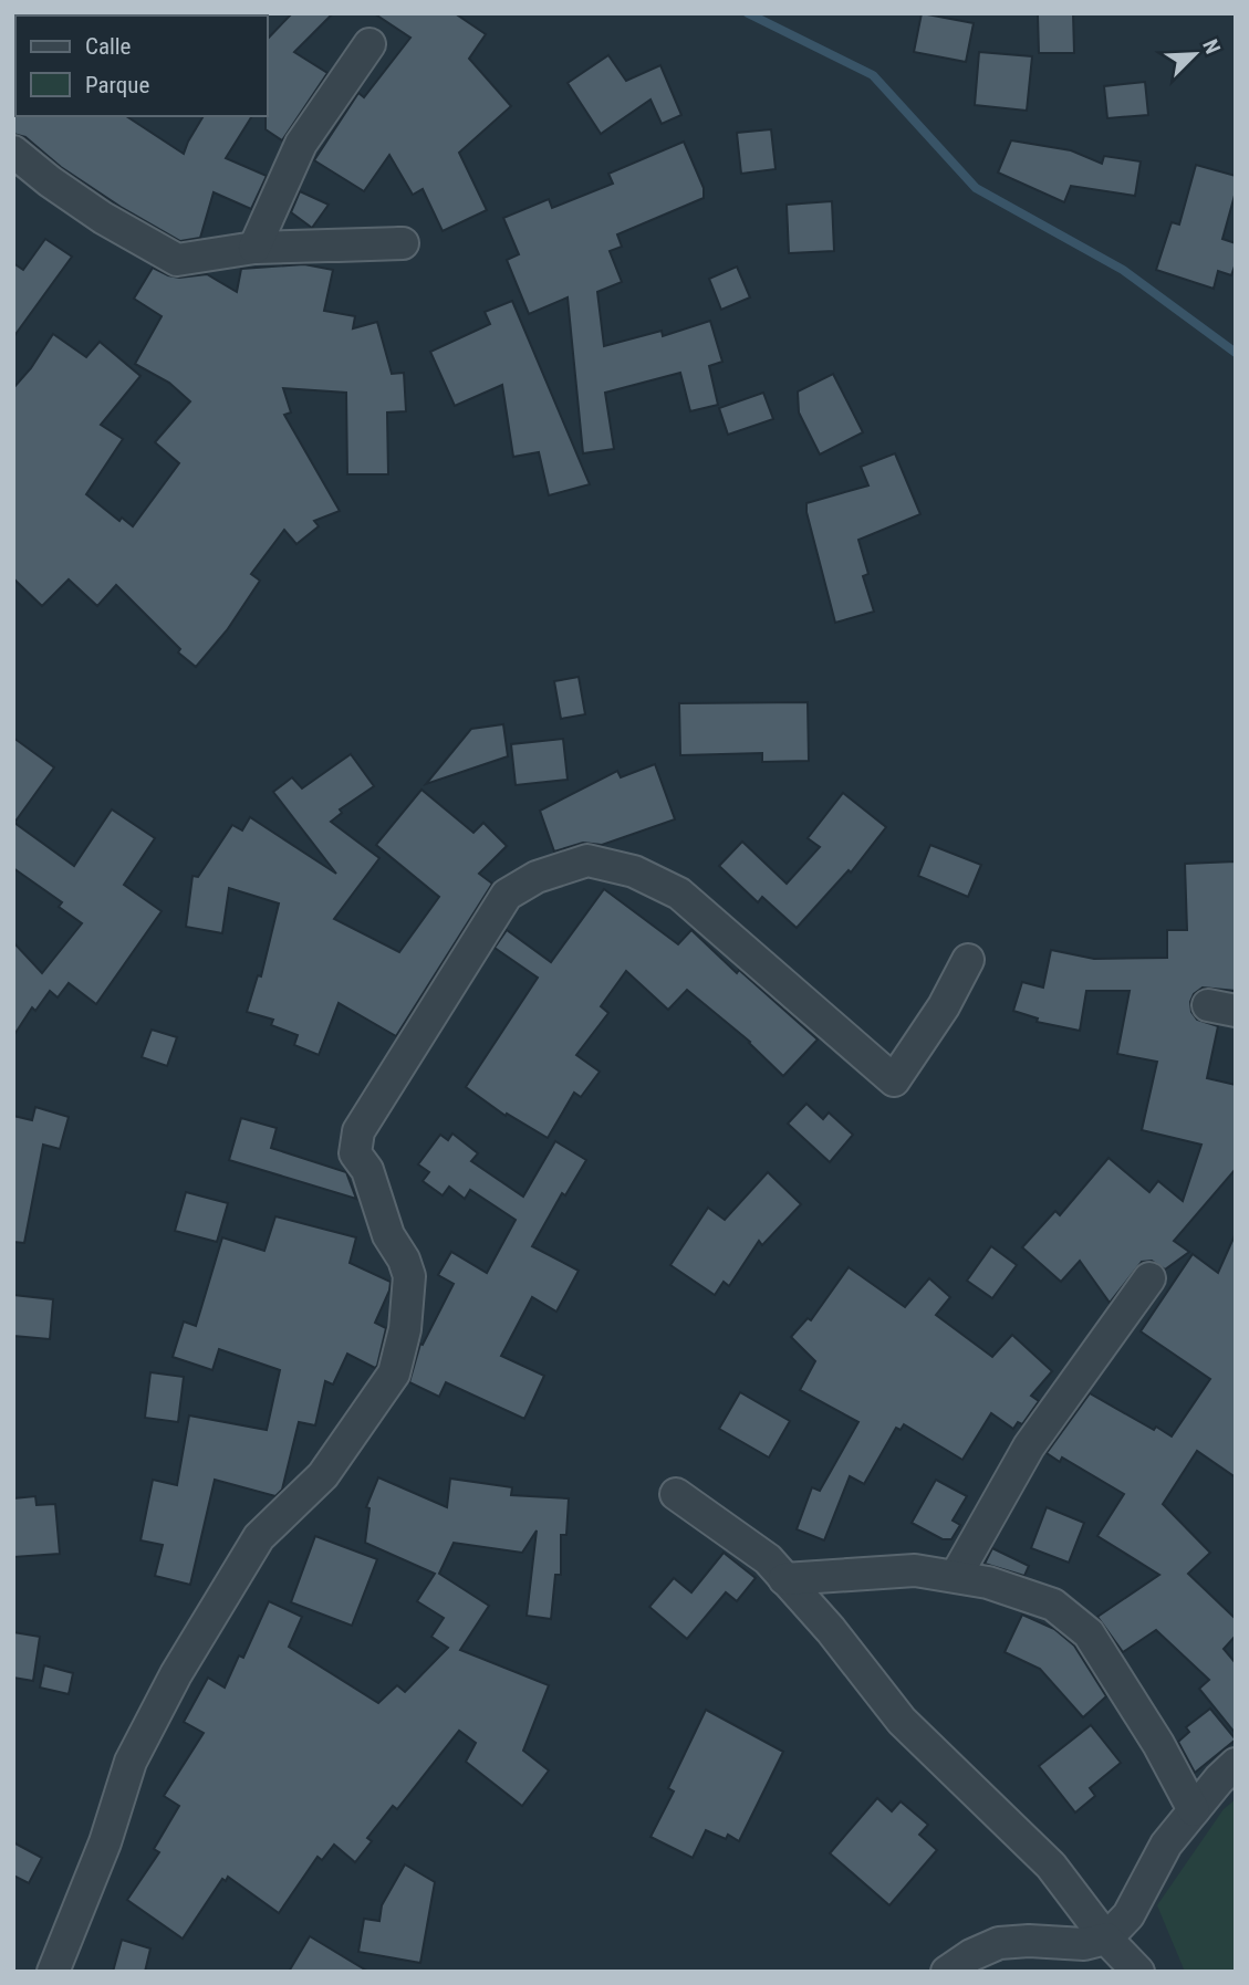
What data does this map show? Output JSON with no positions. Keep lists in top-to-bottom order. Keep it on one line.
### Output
{"legend":["Calle","Parque"],"north":"top right"}
